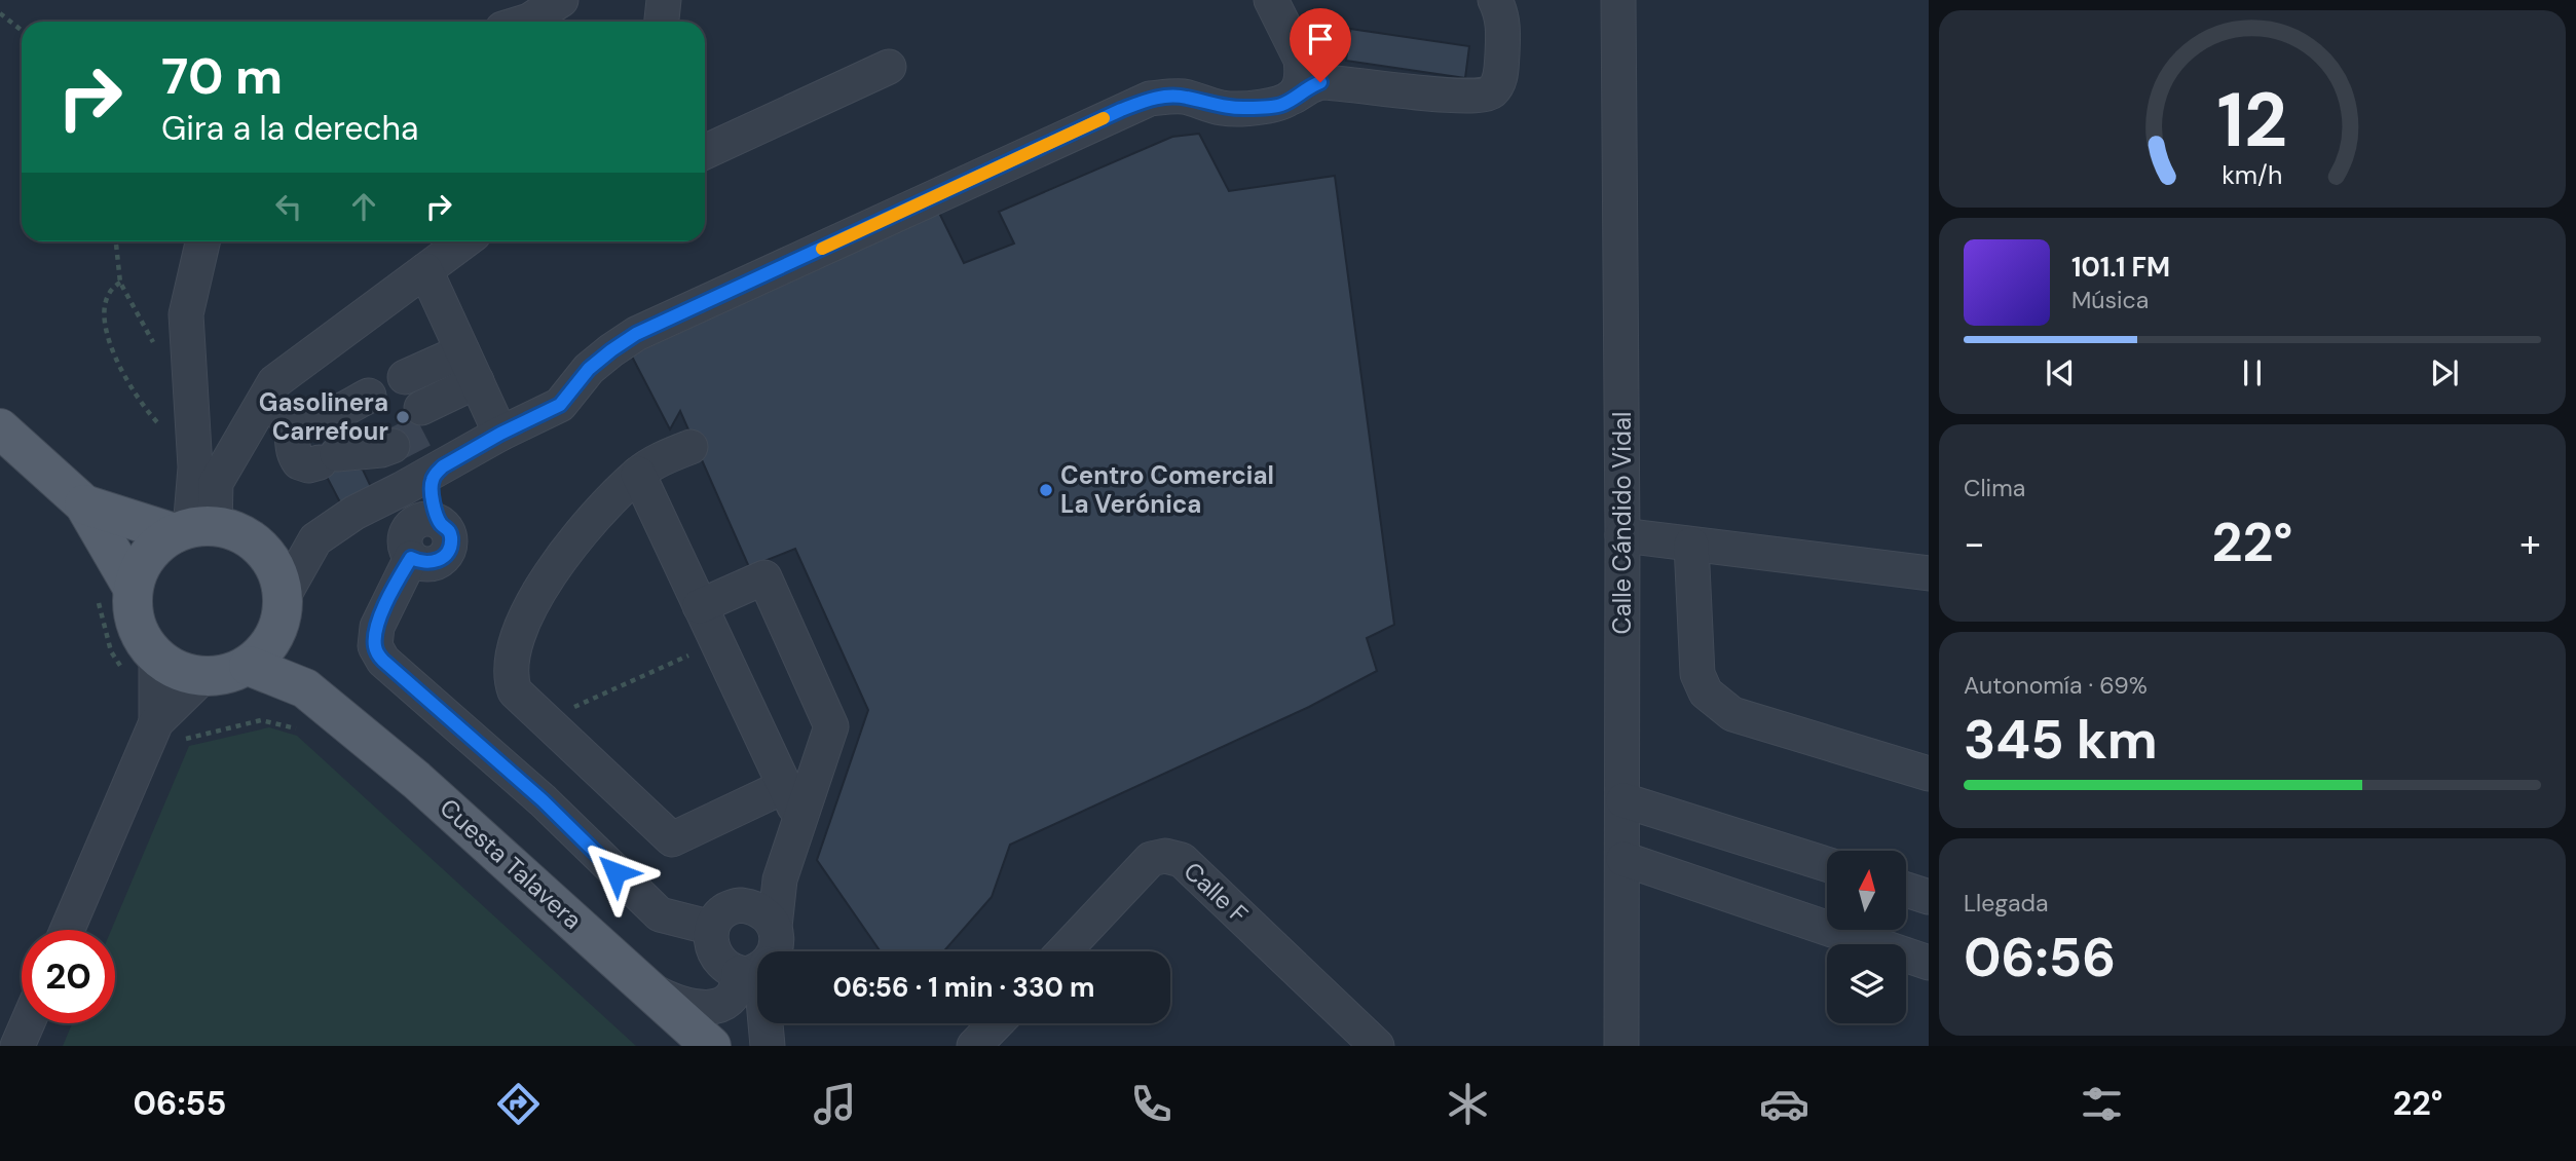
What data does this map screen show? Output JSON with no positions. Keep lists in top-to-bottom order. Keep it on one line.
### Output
{"streets":{"main road":["Cuesta Talavera"],"street":["Calle Cándido Vidal","Calle F"]},"places":["Gasolinera Carrefour","Centro Comercial La Verónica"],"north":"top","page":{"turn":["70 m","Gira a la derecha"],"song":["101.1 FM","Música"],"tile":["Clima",["Autonomía · 69%","345 km"],["Llegada","06:56"]],"heat":["−","22°","+"],"limit":"20","trip":"06:56 · 1 min · 330 m","tabs":["06:55","22°"],"gauge":["12","km/h"]}}
